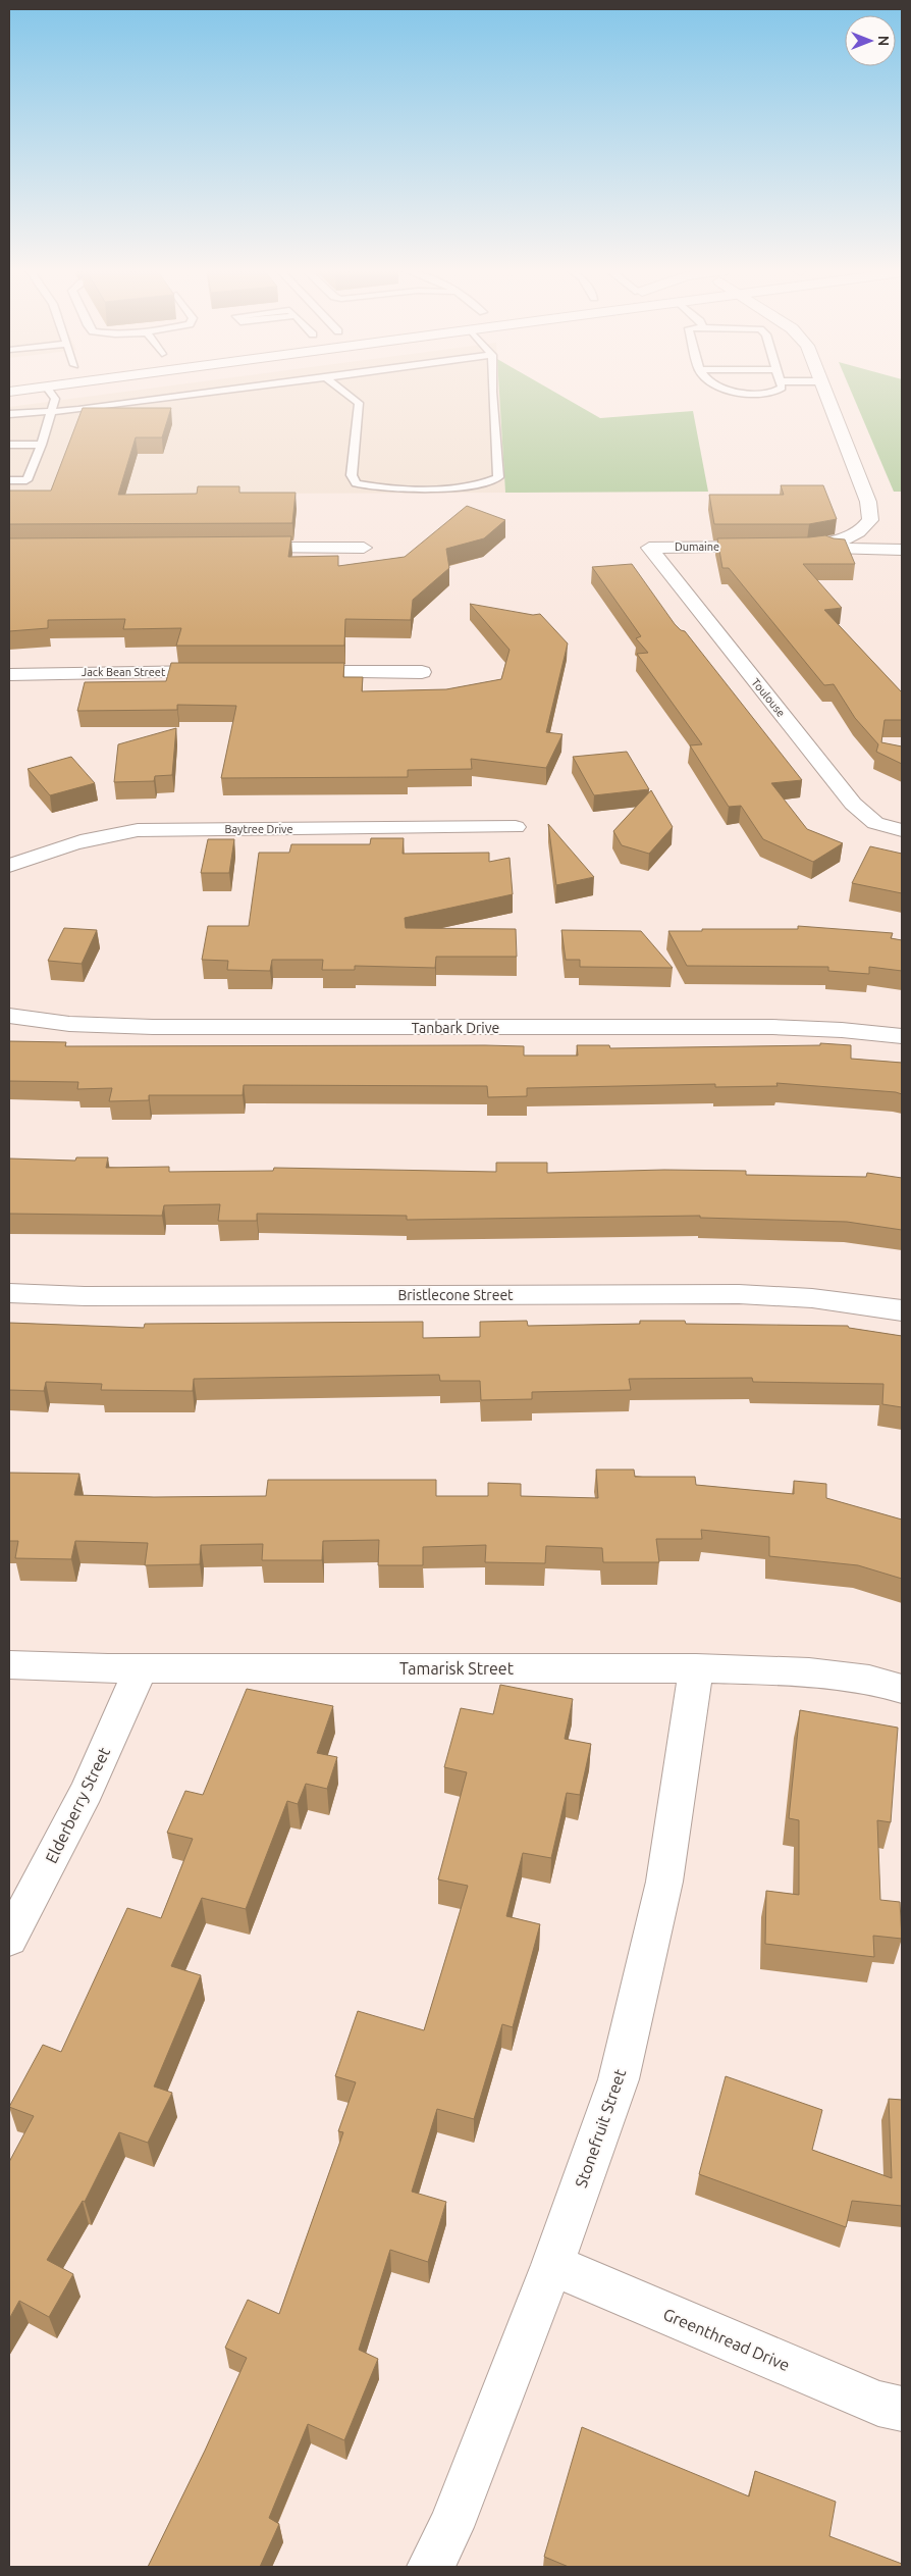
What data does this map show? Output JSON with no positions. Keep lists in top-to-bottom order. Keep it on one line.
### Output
{"streets":{"street":["Dumaine","Jack Bean Street","Toulouse","Baytree Drive","Tanbark Drive","Bristlecone Street","Tamarisk Street","Elderberry Street","Stonefruit Street","Greenthread Drive"]},"crossings":[["Dumaine","Toulouse"],["Tamarisk Street","Elderberry Street"],["Tamarisk Street","Stonefruit Street"],["Stonefruit Street","Greenthread Drive"]],"north":"right"}
